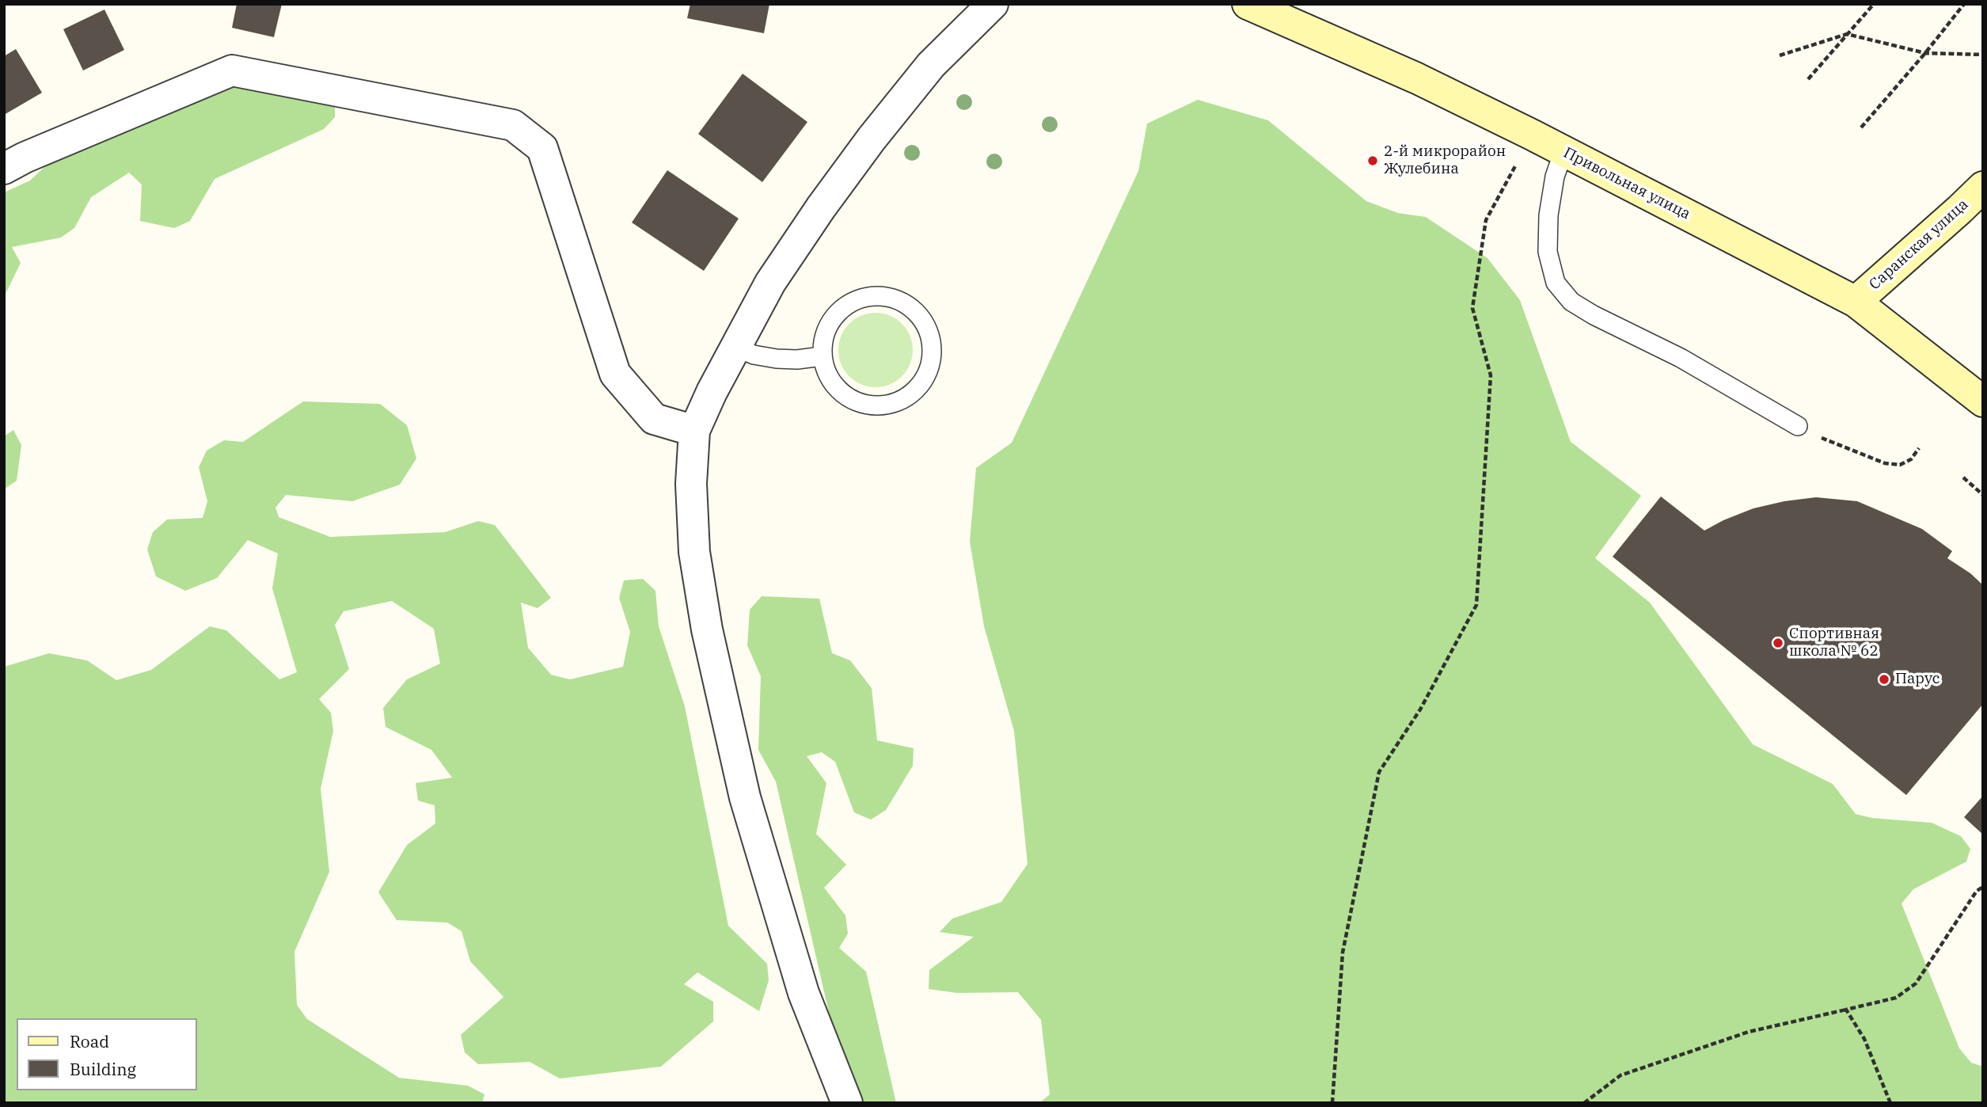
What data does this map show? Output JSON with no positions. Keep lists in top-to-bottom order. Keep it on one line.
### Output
{"streets":{"main road":["Привольная улица","Саранская улица"]},"crossings":[["Привольная улица","Саранская улица"]],"places":["2-й микрорайон Жулебина","Спортивная школа № 62","Парус"],"legend":["Road","Building"]}
